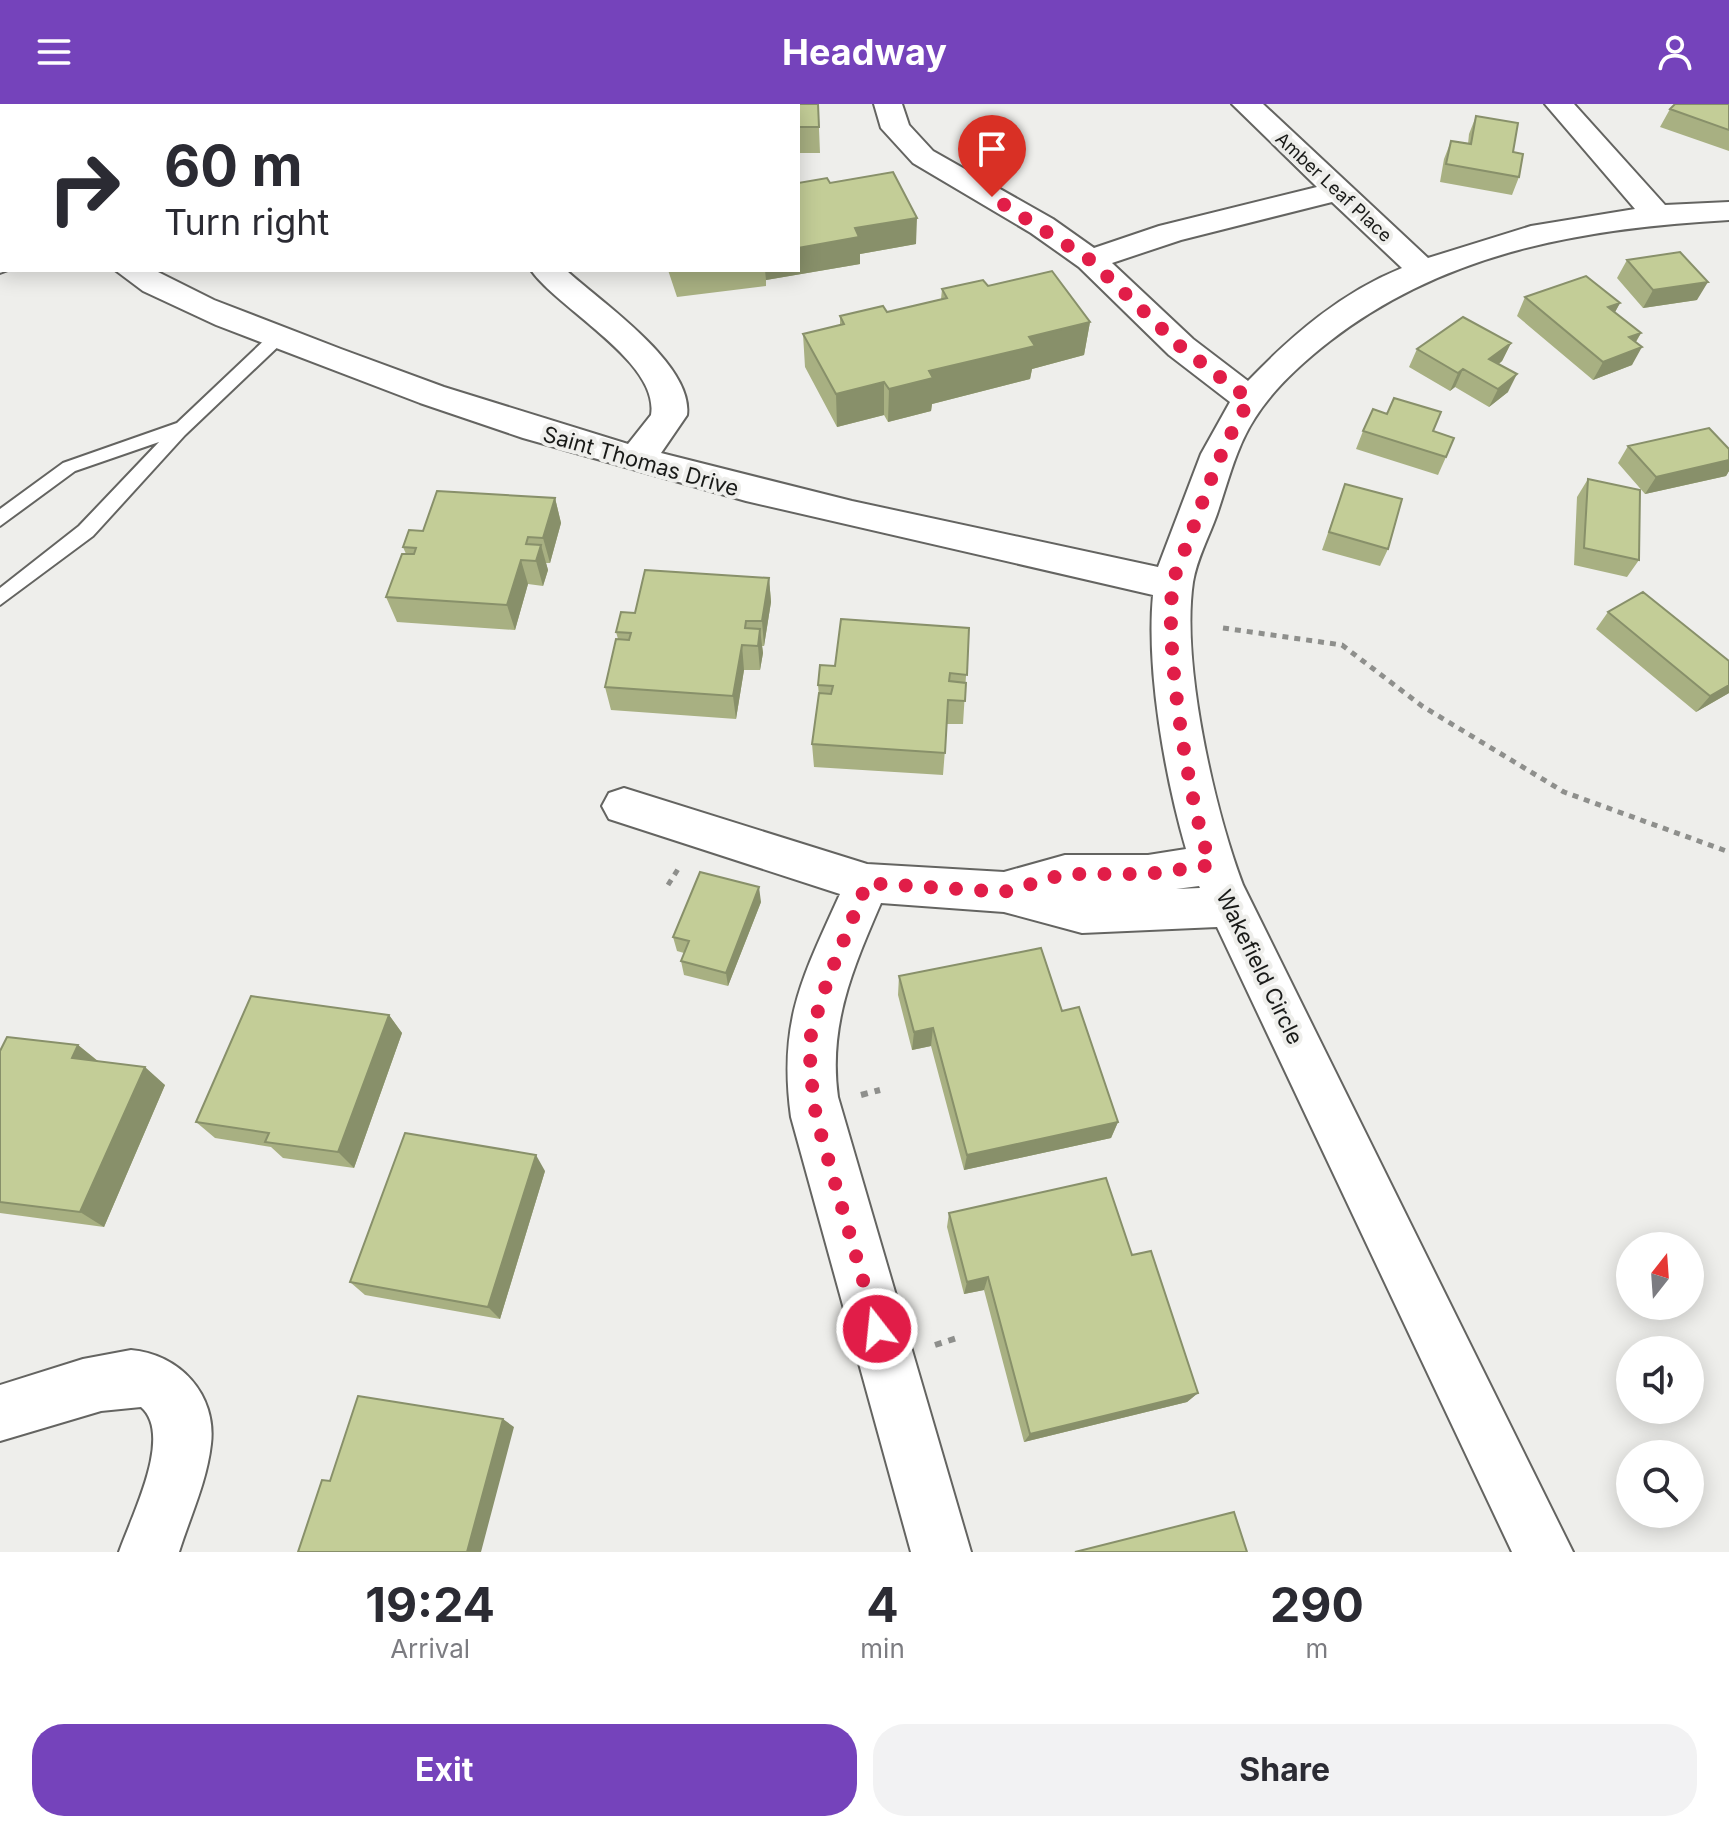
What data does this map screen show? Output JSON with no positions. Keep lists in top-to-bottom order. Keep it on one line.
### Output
{"streets":{"street":["Amber Leaf Place","Saint Thomas Drive","Wakefield Circle"]},"crossings":[["Amber Leaf Place","Wakefield Circle"],["Saint Thomas Drive","Wakefield Circle"]],"north":"top","page":{"header":"Headway","turn":["60 m","Turn right"],"eta":["19:24","Arrival","4","min","290","m"],"buttons":["Exit","Share"]}}
